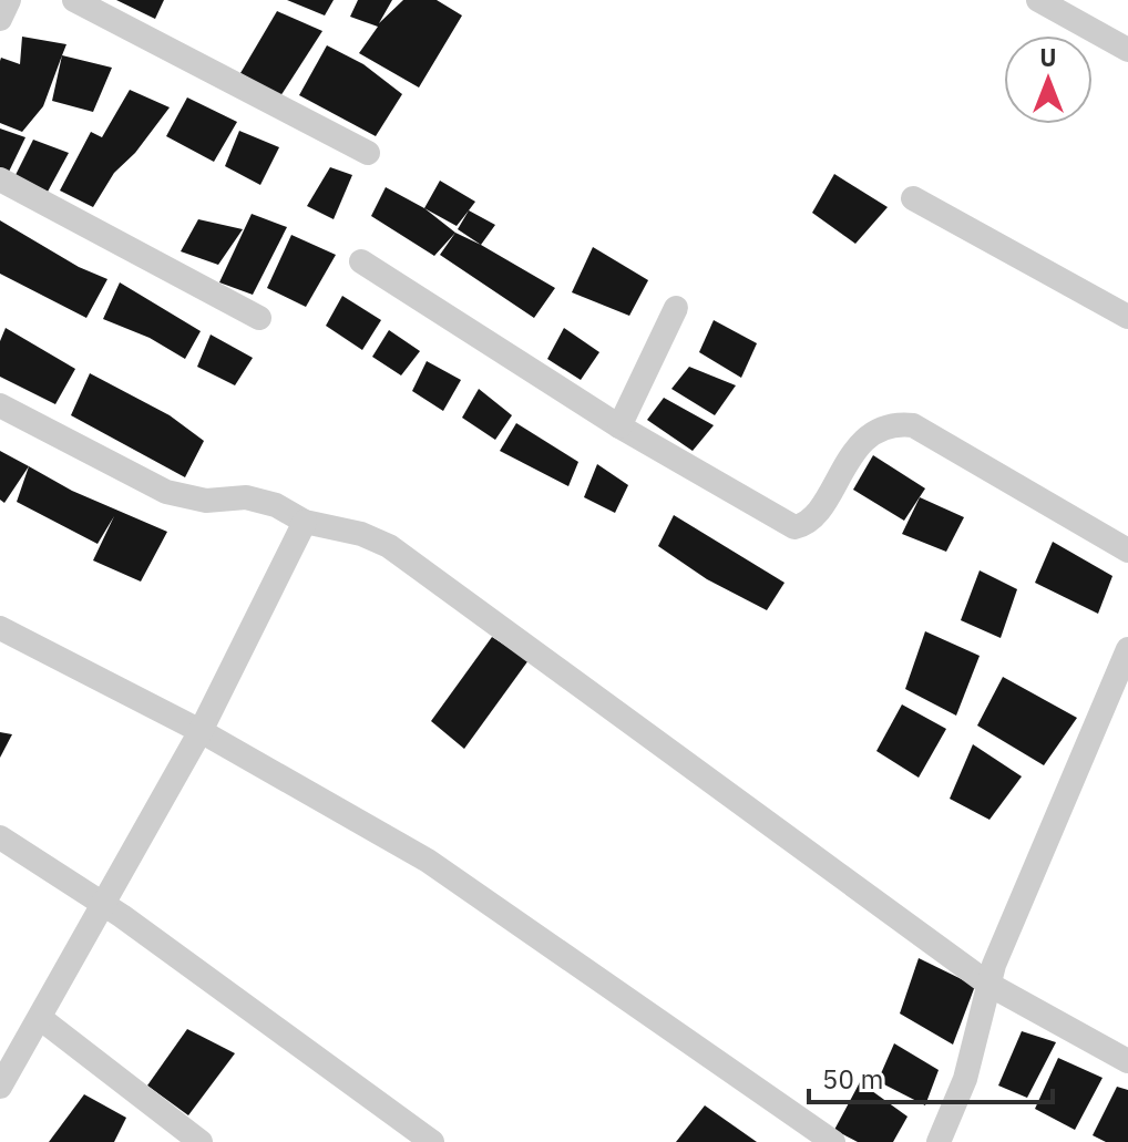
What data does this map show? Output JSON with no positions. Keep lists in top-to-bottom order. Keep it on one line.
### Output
{"scale_bar":"50 m","north":"top"}
